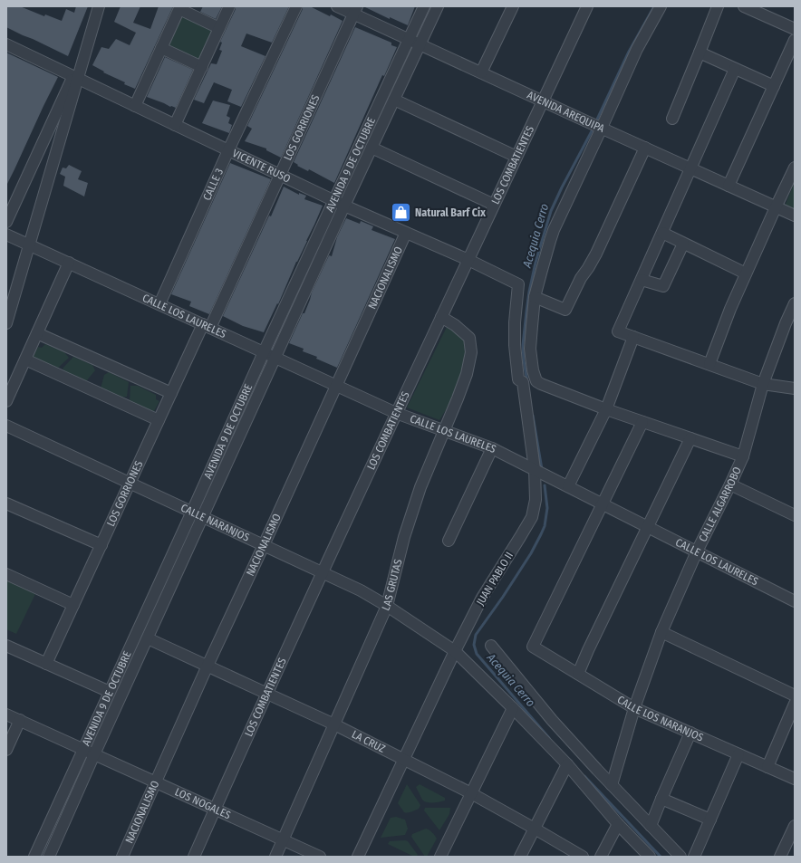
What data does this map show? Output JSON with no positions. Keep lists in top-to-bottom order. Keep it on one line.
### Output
{"streets":{"street":["AVENIDA AREQUIPA","LOS GORRIONES","AVENIDA 9 DE OCTUBRE","LOS COMBATIENTES","VICENTE RUSO","CALLE 3","NACIONALISMO","CALLE LOS LAURELES","CALLE ALGARROBO","CALLE NARANJOS","JUAN PABLO II","LAS GRUTAS","CALLE LOS NARANJOS","LA CRUZ","LOS NOGALES"]},"crossings":[["AVENIDA AREQUIPA","LOS GORRIONES"],["AVENIDA AREQUIPA","AVENIDA 9 DE OCTUBRE"],["AVENIDA AREQUIPA","LOS COMBATIENTES"],["LOS GORRIONES","VICENTE RUSO"],["LOS GORRIONES","CALLE LOS LAURELES"],["LOS GORRIONES","CALLE NARANJOS"],["AVENIDA 9 DE OCTUBRE","VICENTE RUSO"],["AVENIDA 9 DE OCTUBRE","CALLE LOS LAURELES"],["AVENIDA 9 DE OCTUBRE","CALLE NARANJOS"],["AVENIDA 9 DE OCTUBRE","LA CRUZ"],["AVENIDA 9 DE OCTUBRE","LOS NOGALES"],["LOS COMBATIENTES","VICENTE RUSO"],["LOS COMBATIENTES","CALLE LOS LAURELES"],["LOS COMBATIENTES","CALLE NARANJOS"],["LOS COMBATIENTES","LAS GRUTAS"],["LOS COMBATIENTES","LA CRUZ"],["LOS COMBATIENTES","LOS NOGALES"],["VICENTE RUSO","CALLE 3"],["VICENTE RUSO","NACIONALISMO"],["VICENTE RUSO","JUAN PABLO II"],["CALLE 3","CALLE LOS LAURELES"],["NACIONALISMO","CALLE LOS LAURELES"],["NACIONALISMO","CALLE NARANJOS"],["NACIONALISMO","LA CRUZ"],["NACIONALISMO","LOS NOGALES"],["CALLE LOS LAURELES","CALLE ALGARROBO"],["CALLE LOS LAURELES","JUAN PABLO II"],["CALLE LOS LAURELES","LAS GRUTAS"],["CALLE LOS LAURELES","CALLE LOS NARANJOS"],["CALLE ALGARROBO","CALLE LOS NARANJOS"],["CALLE NARANJOS","JUAN PABLO II"],["CALLE NARANJOS","LAS GRUTAS"],["JUAN PABLO II","LA CRUZ"],["LAS GRUTAS","LA CRUZ"],["LAS GRUTAS","LOS NOGALES"]],"water":["Acequia Cerro"],"places":{"shop":["Natural Barf Cix"]}}
